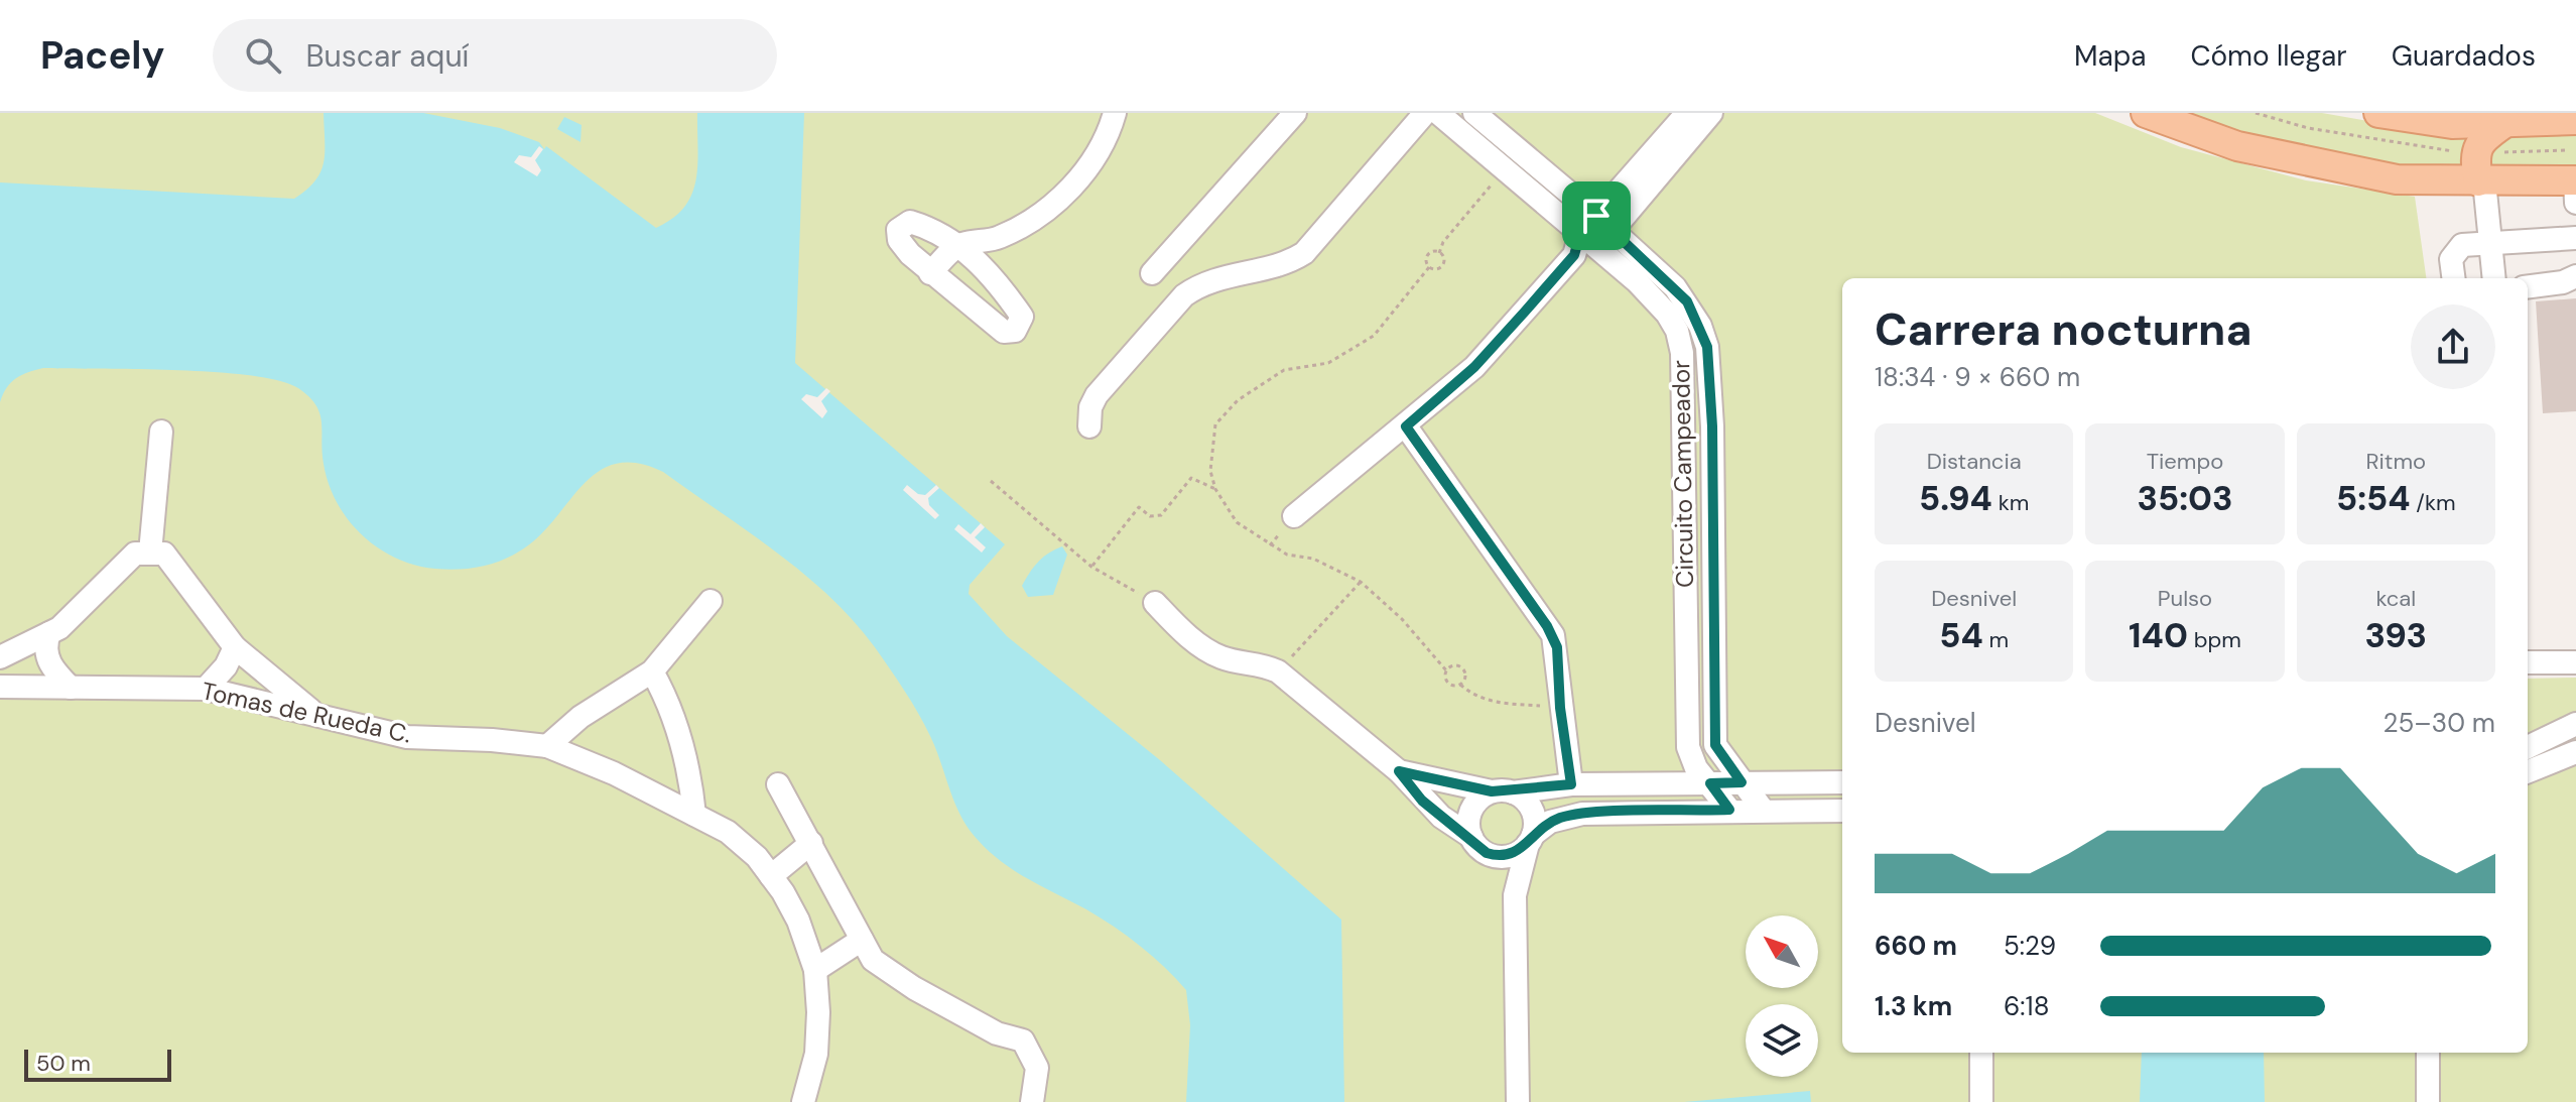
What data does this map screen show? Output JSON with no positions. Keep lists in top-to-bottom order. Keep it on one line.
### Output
{"streets":{"street":["Circuito Campeador","Tomas de Rueda C."]},"scale_bar":"50 m","north":"top left","page":{"header":"Pacely","search":"Buscar aquí","nav":["Mapa","Cómo llegar","Guardados"],"heading":["Carrera nocturna","18:34 · 9 × 660 m"],"stats":[["Distancia","5.94 km"],["Tiempo","35:03"],["Ritmo","5:54 /km"],["Desnivel","54 m"],["Pulso","140 bpm"],["kcal","393"]],"chart":["Desnivel","25–30 m"],"list":[{"name":"660 m","note":"5:29"},{"name":"1.3 km","note":"6:18"}],"scale":"50 m"}}
